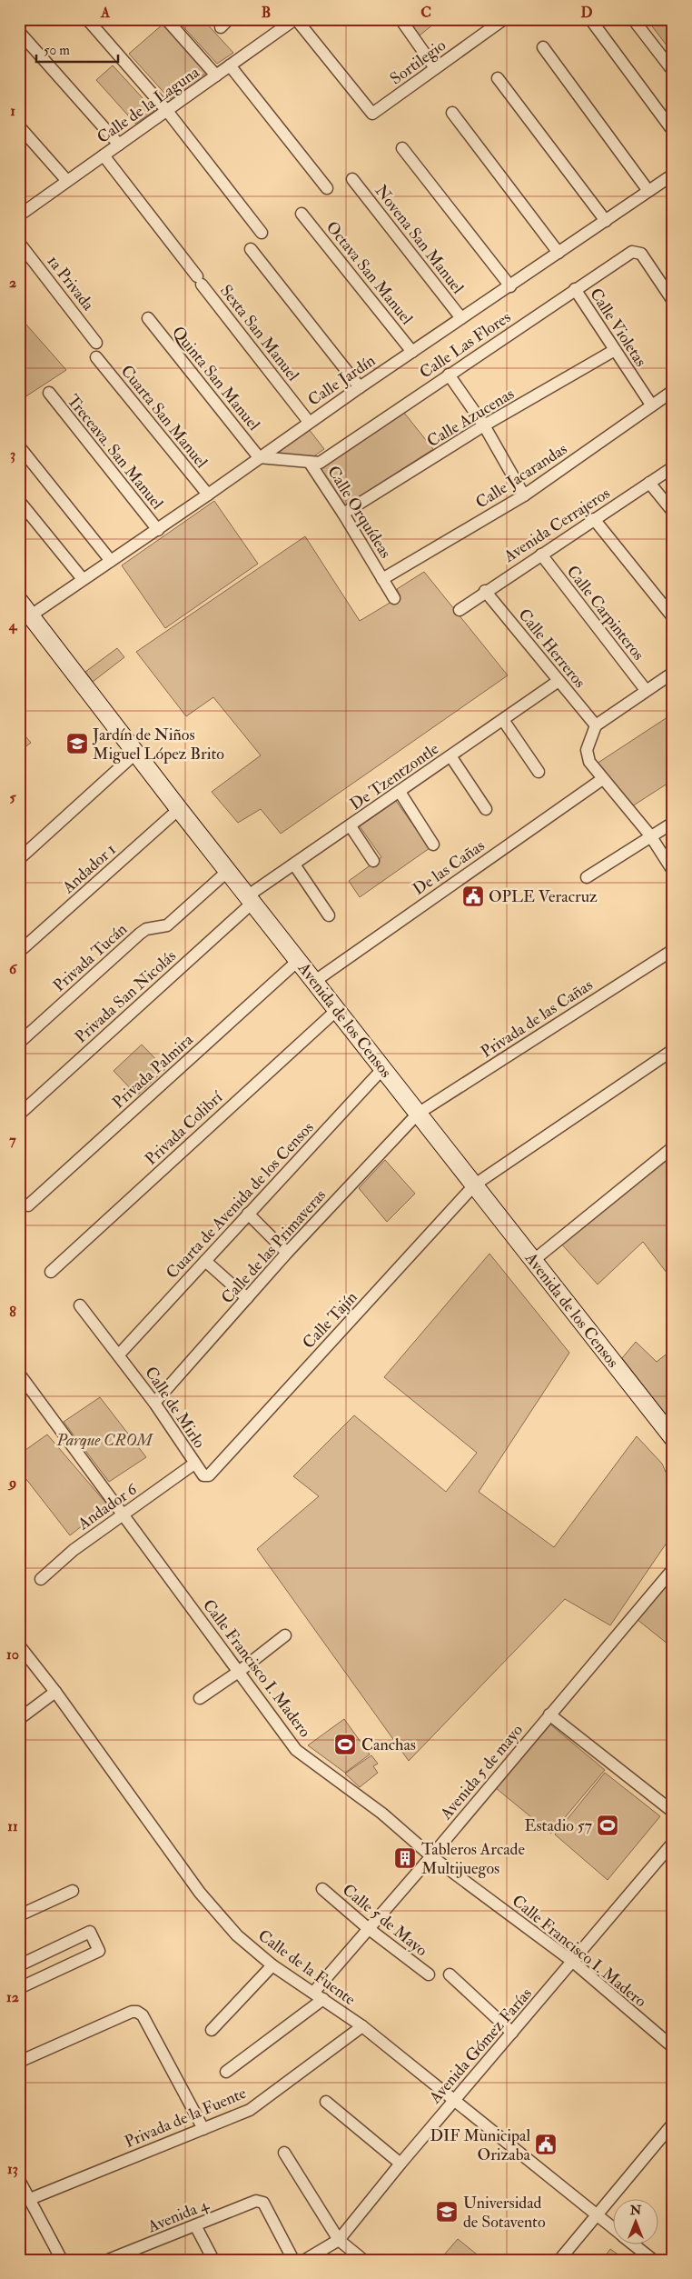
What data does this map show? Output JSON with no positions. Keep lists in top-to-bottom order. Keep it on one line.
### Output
{"streets":{"street":["Sortilegio","Calle de la Laguna","Novena San Manuel","Octava San Manuel","1a Privada","Calle Violetas","Sexta San Manuel","Calle Las Flores","Quinta San Manuel","Calle Jardín","Cuarta San Manuel","Calle Azucenas","Treceava. San Manuel","Calle Jacarandas","Calle Orquídeas","Avenida Cerrajeros","Calle Carpinteros","Calle Herreros","De Tzentzontle","De las Cañas","Andador 1","Privada Tucán","Privada San Nicolás","Privada de las Cañas","Avenida de los Censos","Privada Palmira","Privada Colibrí","Cuarta de Avenida de los Censos","Calle de las Primaveras","Calle Tajín","Calle de Mirlo","Andador 6","Calle Francisco I. Madero","Avenida 5 de mayo","Calle 5 de Mayo","Calle de la Fuente","Avenida Gómez Farías","Privada de la Fuente","Avenida 4"]},"crossings":[["Sortilegio","Calle de la Laguna"],["Calle de la Laguna","Sexta San Manuel"],["Novena San Manuel","Calle Jardín"],["Octava San Manuel","Calle Jardín"],["Calle Violetas","Calle Las Flores"],["Calle Violetas","Calle Azucenas"],["Calle Violetas","Calle Jacarandas"],["Sexta San Manuel","Calle Jardín"],["Calle Las Flores","Calle Orquídeas"],["Quinta San Manuel","Calle Jardín"],["Quinta San Manuel","Calle Orquídeas"],["Calle Jardín","Cuarta San Manuel"],["Calle Jardín","Treceava. San Manuel"],["Calle Jardín","Calle Orquídeas"],["Calle Jardín","Avenida de los Censos"],["Calle Azucenas","Calle Orquídeas"],["Calle Jacarandas","Calle Orquídeas"],["Avenida Cerrajeros","Calle Carpinteros"],["Avenida Cerrajeros","Calle Herreros"],["Calle Herreros","De Tzentzontle"],["De Tzentzontle","Privada San Nicolás"],["De Tzentzontle","Avenida de los Censos"],["De las Cañas","Avenida de los Censos"],["Andador 1","Avenida de los Censos"],["Privada Tucán","Avenida de los Censos"],["Privada San Nicolás","Avenida de los Censos"],["Privada de las Cañas","Avenida de los Censos"],["Privada de las Cañas","Calle de las Primaveras"],["Avenida de los Censos","Privada Palmira"],["Avenida de los Censos","Privada Colibrí"],["Avenida de los Censos","Cuarta de Avenida de los Censos"],["Avenida de los Censos","Calle de las Primaveras"],["Avenida de los Censos","Calle Tajín"],["Cuarta de Avenida de los Censos","Calle de Mirlo"],["Calle de las Primaveras","Calle de Mirlo"],["Calle Tajín","Calle de Mirlo"],["Calle de Mirlo","Andador 6"],["Andador 6","Calle Francisco I. Madero"],["Calle Francisco I. Madero","Avenida 5 de mayo"],["Calle Francisco I. Madero","Avenida Gómez Farías"],["Avenida 5 de mayo","Calle 5 de Mayo"],["Avenida 5 de mayo","Calle de la Fuente"],["Calle de la Fuente","Avenida Gómez Farías"],["Calle de la Fuente","Privada de la Fuente"]],"parks":["Parque CROM"],"places":{"school or university":["Jardín de Niños Miguel López Brito","Universidad de Sotavento"],"public building":["OPLE Veracruz","DIF Municipal Orizaba"],"sports":["Canchas","Estadio 57"],"building":["Tableros Arcade Multijuegos"]},"scale_bar":"50 m","north":"top","grid":{"columns":["A","B","C","D"],"rows":["1","2","3","4","5","6","7","8","9","10","11","12","13"]}}
